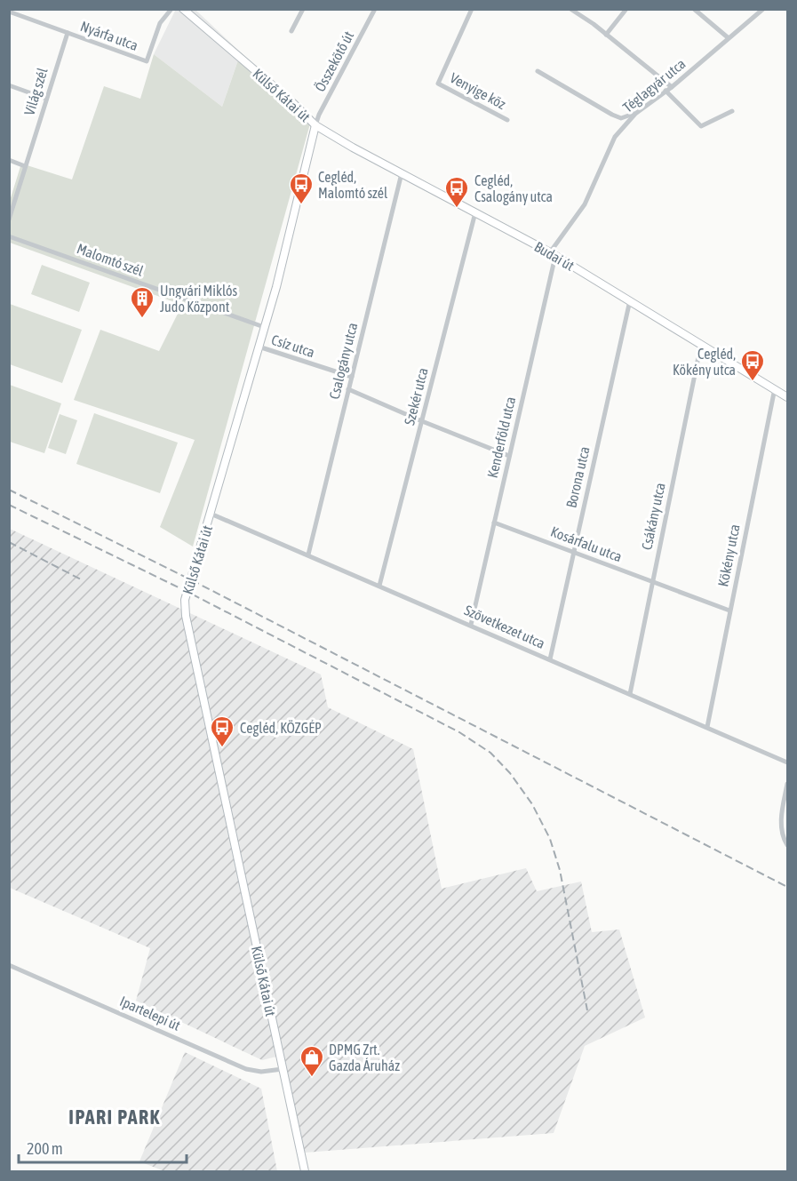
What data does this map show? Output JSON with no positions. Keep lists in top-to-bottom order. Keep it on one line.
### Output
{"streets":{"main road":["Külső Kátai út","Budai út"],"street":["Nyárfa utca","Összekötő út","Téglagyár utca","Venyige köz","Világ szél","Malomtó szél","Csíz utca","Csalogány utca","Szekér utca","Kenderföld utca","Borona utca","Csákány utca","Kosárfalu utca","Kökény utca","Szövetkezet utca","Ipartelepi út"]},"crossings":[["Nyárfa utca","Világ szél"],["Összekötő út","Külső Kátai út"],["Összekötő út","Budai út"],["Téglagyár utca","Budai út"],["Téglagyár utca","Kenderföld utca"],["Külső Kátai út","Budai út"],["Külső Kátai út","Malomtó szél"],["Külső Kátai út","Csíz utca"],["Külső Kátai út","Szövetkezet utca"],["Külső Kátai út","Ipartelepi út"],["Budai út","Csalogány utca"],["Budai út","Szekér utca"],["Budai út","Kenderföld utca"],["Budai út","Borona utca"],["Budai út","Csákány utca"],["Budai út","Kökény utca"],["Csíz utca","Csalogány utca"],["Csalogány utca","Szövetkezet utca"],["Szekér utca","Szövetkezet utca"],["Kenderföld utca","Kosárfalu utca"],["Kenderföld utca","Szövetkezet utca"],["Borona utca","Kosárfalu utca"],["Borona utca","Szövetkezet utca"],["Csákány utca","Kosárfalu utca"],["Csákány utca","Szövetkezet utca"],["Kosárfalu utca","Kökény utca"],["Kökény utca","Szövetkezet utca"]],"districts":["IPARI PARK"],"places":{"bus stop":["Cegléd, Malomtó szél","Cegléd, Csalogány utca","Cegléd, Kökény utca","Cegléd, KÖZGÉP"],"building":["Ungvári Miklós Judo Központ"],"shop":["DPMG Zrt. Gazda Áruház"]},"scale_bar":"200 m"}
